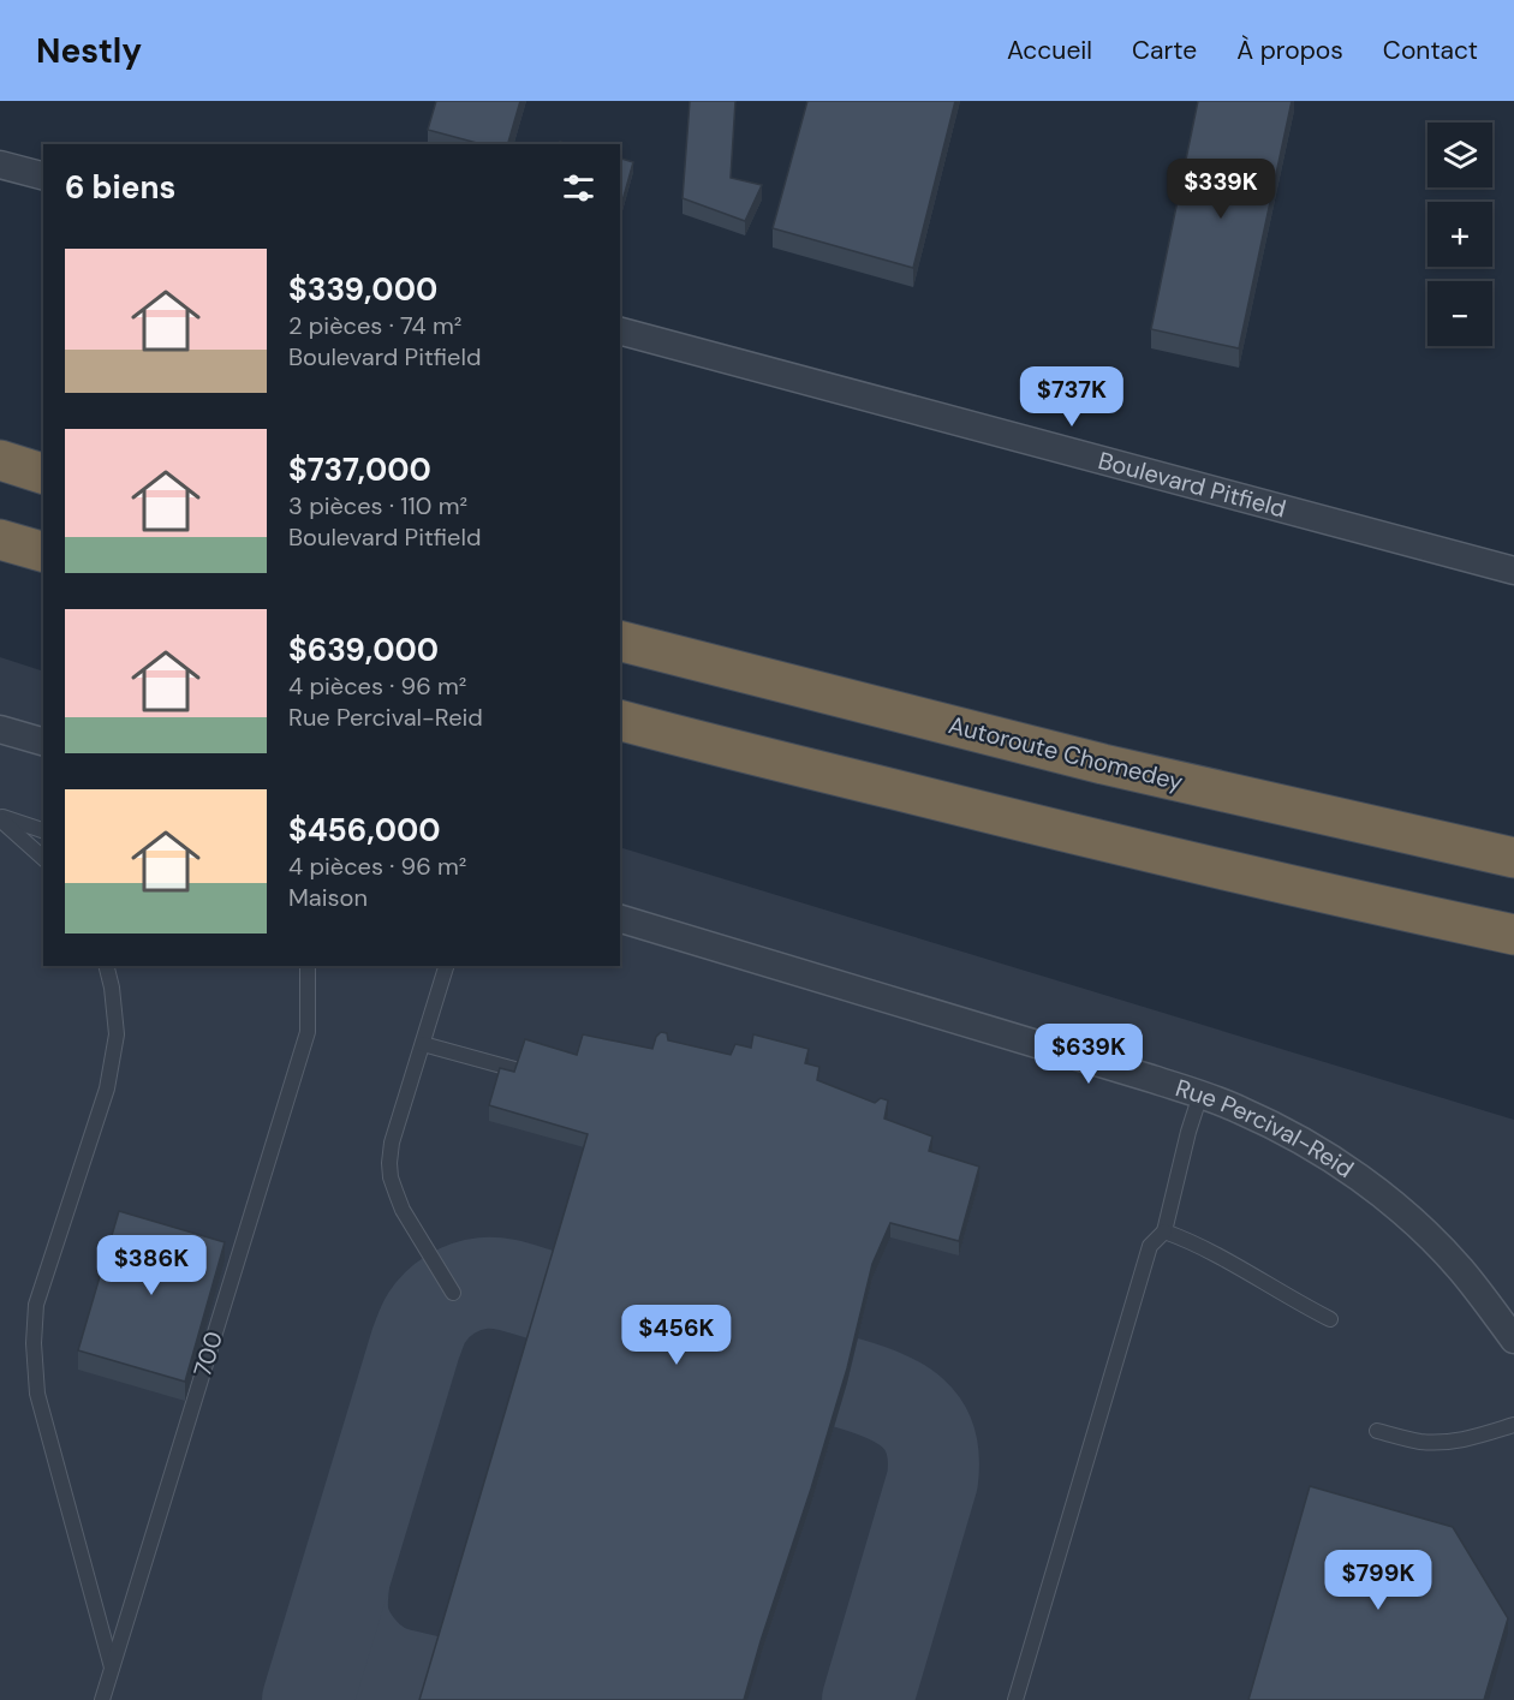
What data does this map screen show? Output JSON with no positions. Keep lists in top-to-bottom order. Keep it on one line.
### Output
{"streets":{"highway":["Autoroute Chomedey"],"street":["Boulevard Pitfield","Rue Percival-Reid"],"lane":["700"]},"page":{"header":"Nestly","nav":["Accueil","Carte","À propos","Contact"],"map_buttons":["+","−"],"heading":"6 biens","price":["$339K","$737K","$639K","$386K","$456K","$799K"],"list":[{"name":"$339,000","note":"2 pièces · 74 m² · Boulevard Pitfield"},{"name":"$737,000","note":"3 pièces · 110 m² · Boulevard Pitfield"},{"name":"$639,000","note":"4 pièces · 96 m² · Rue Percival-Reid"},{"name":"$456,000","note":"4 pièces · 96 m² · Maison"}]}}
